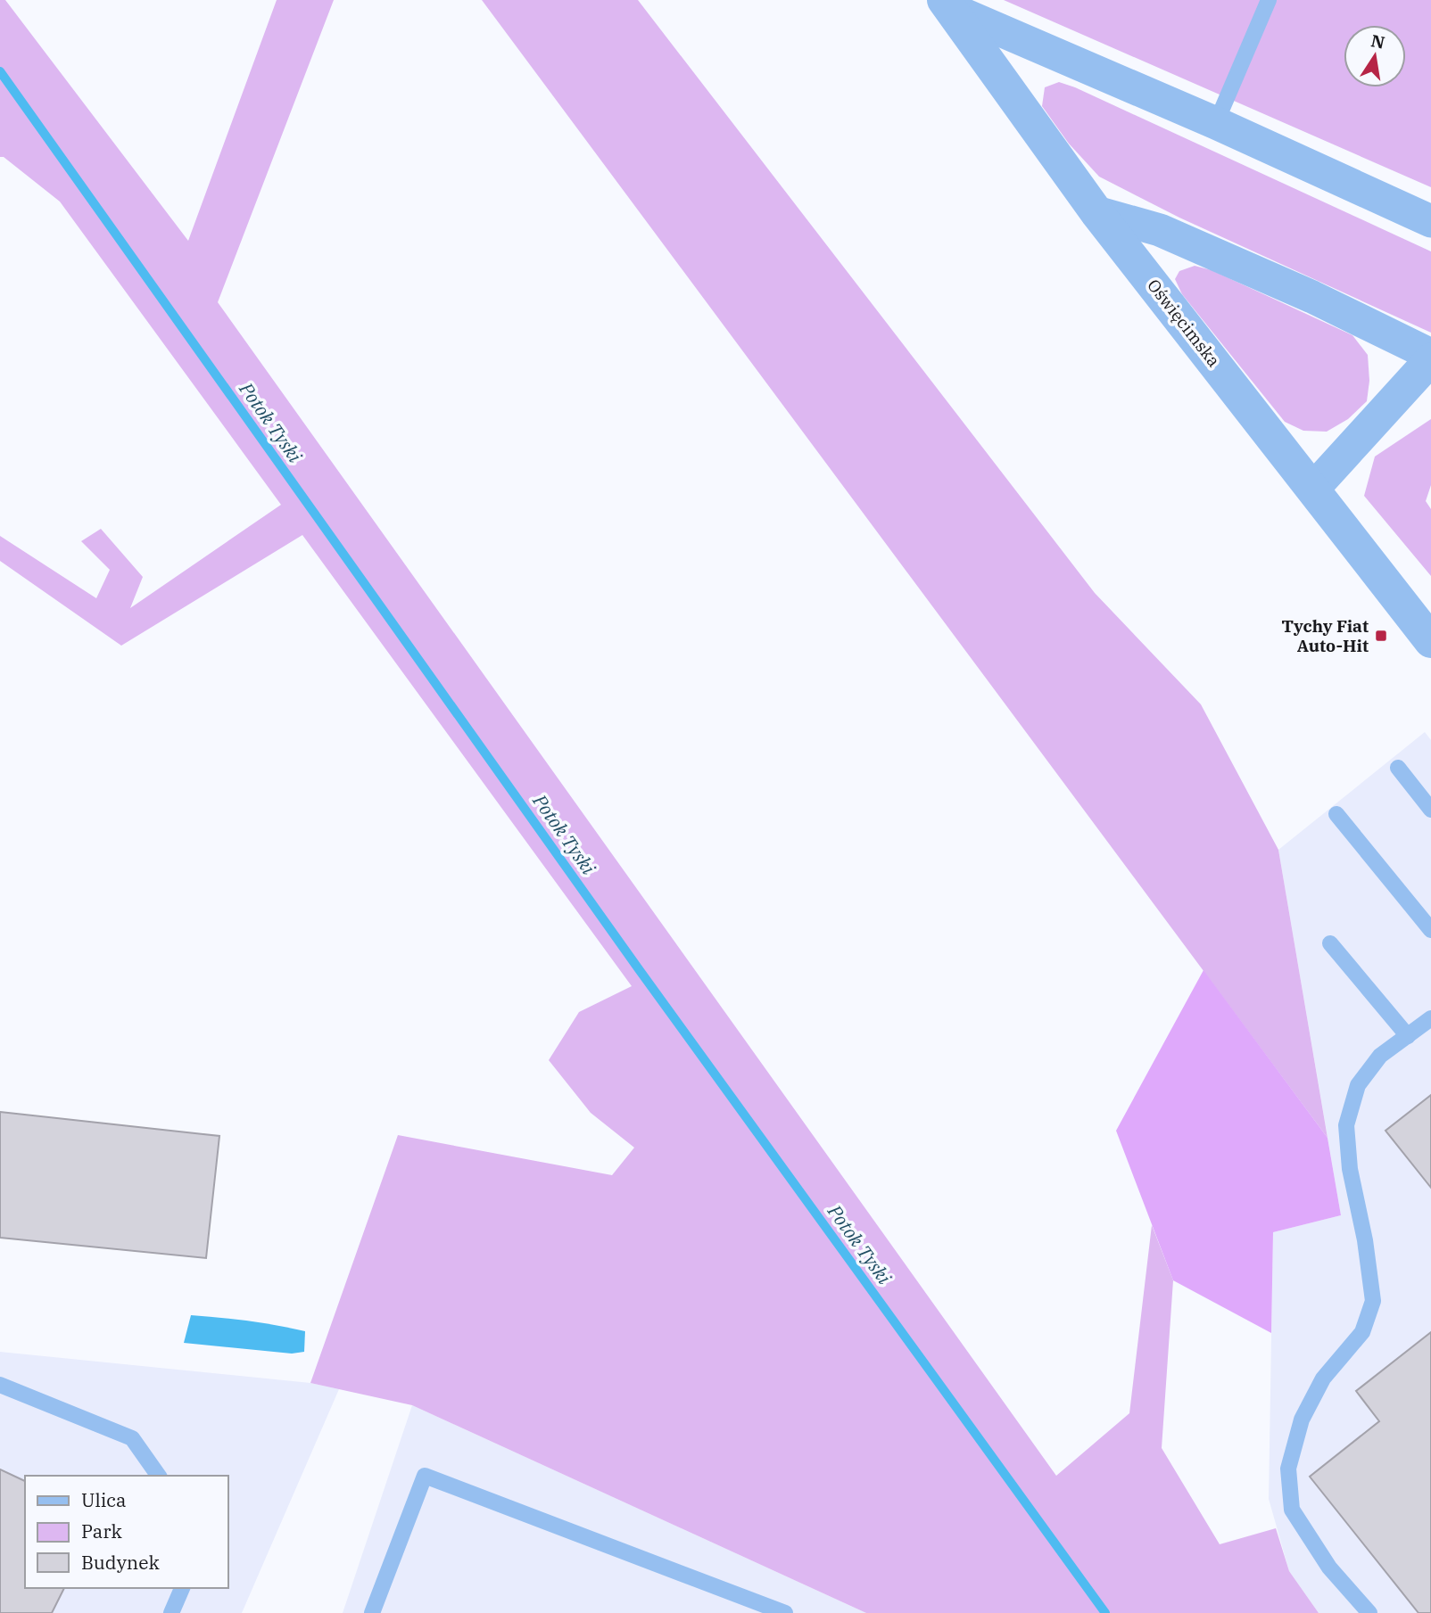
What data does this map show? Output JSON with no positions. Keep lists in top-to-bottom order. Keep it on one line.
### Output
{"streets":{"street":["Oświęcimska"]},"water":["Potok Tyski"],"places":{"transit":["Tychy Fiat Auto-Hit"]},"legend":["Ulica","Park","Budynek"],"north":"top"}
